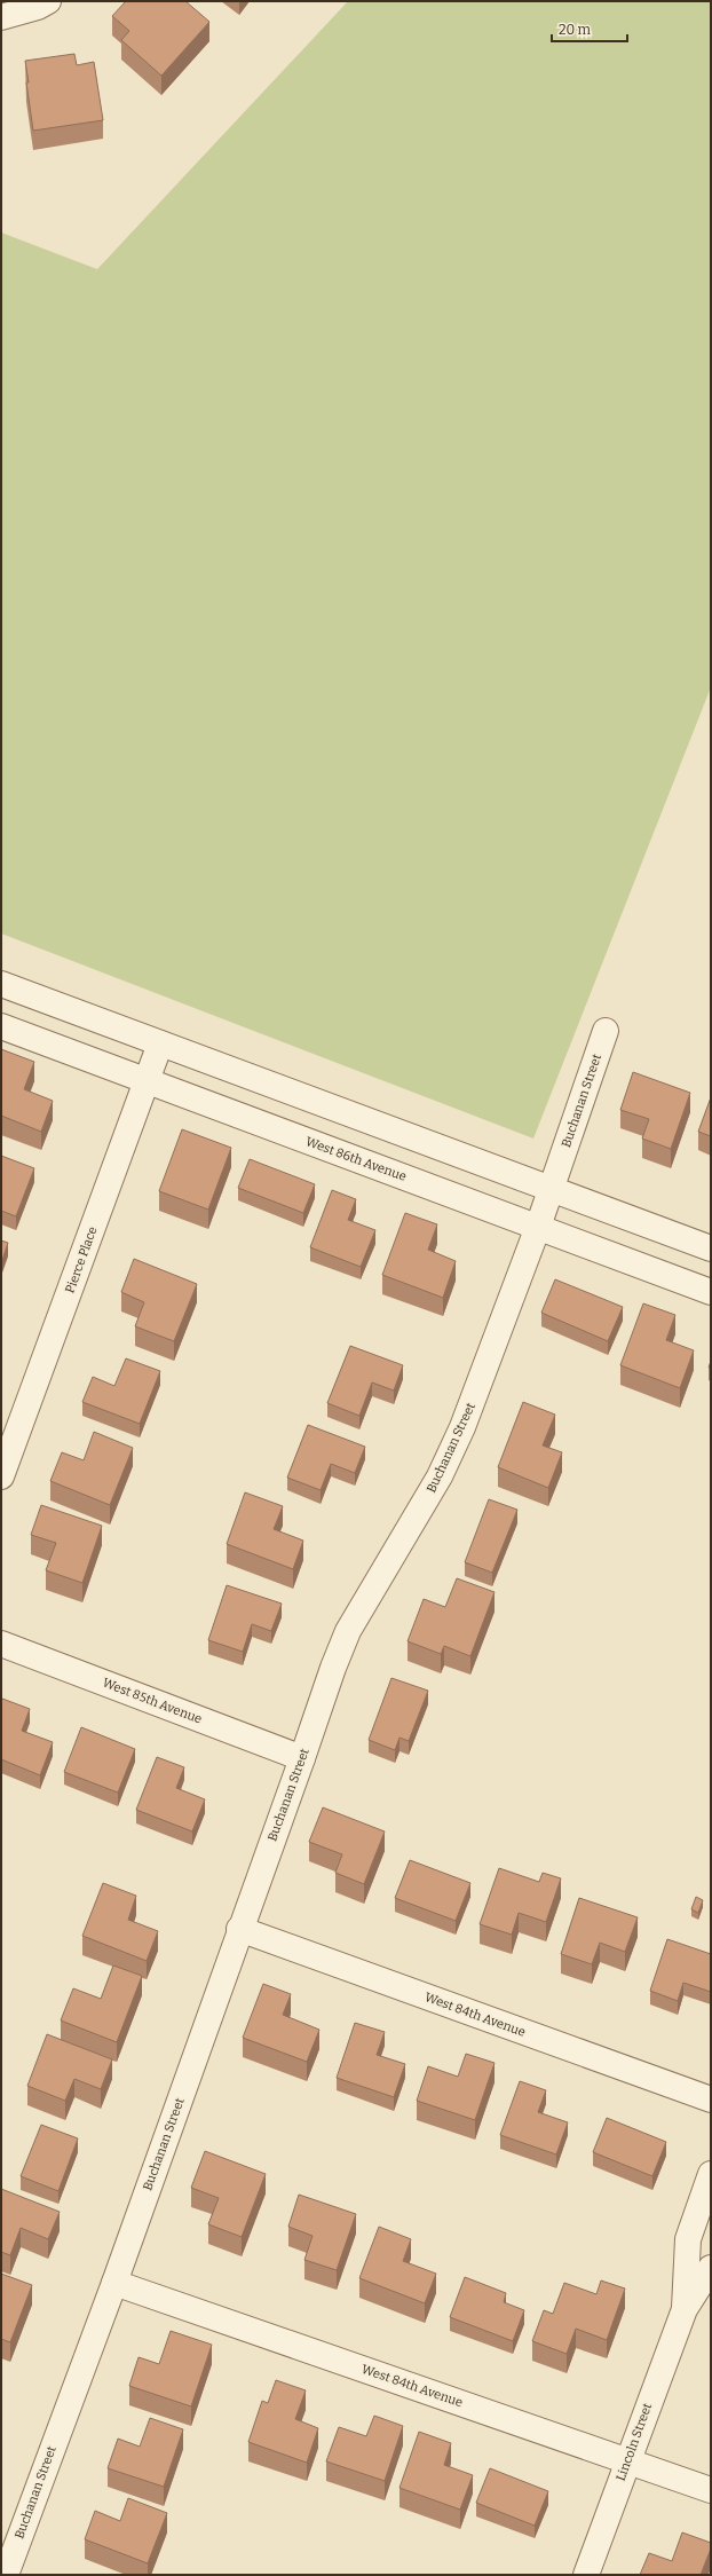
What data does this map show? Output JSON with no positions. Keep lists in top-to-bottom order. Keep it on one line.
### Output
{"streets":{"street":["Buchanan Street","West 86th Avenue","Pierce Place","West 85th Avenue","West 84th Avenue","Lincoln Street"]},"crossings":[["Buchanan Street","West 86th Avenue"],["Buchanan Street","West 85th Avenue"],["Buchanan Street","West 84th Avenue"],["West 86th Avenue","Pierce Place"],["West 84th Avenue","Lincoln Street"]],"scale_bar":"20 m"}
